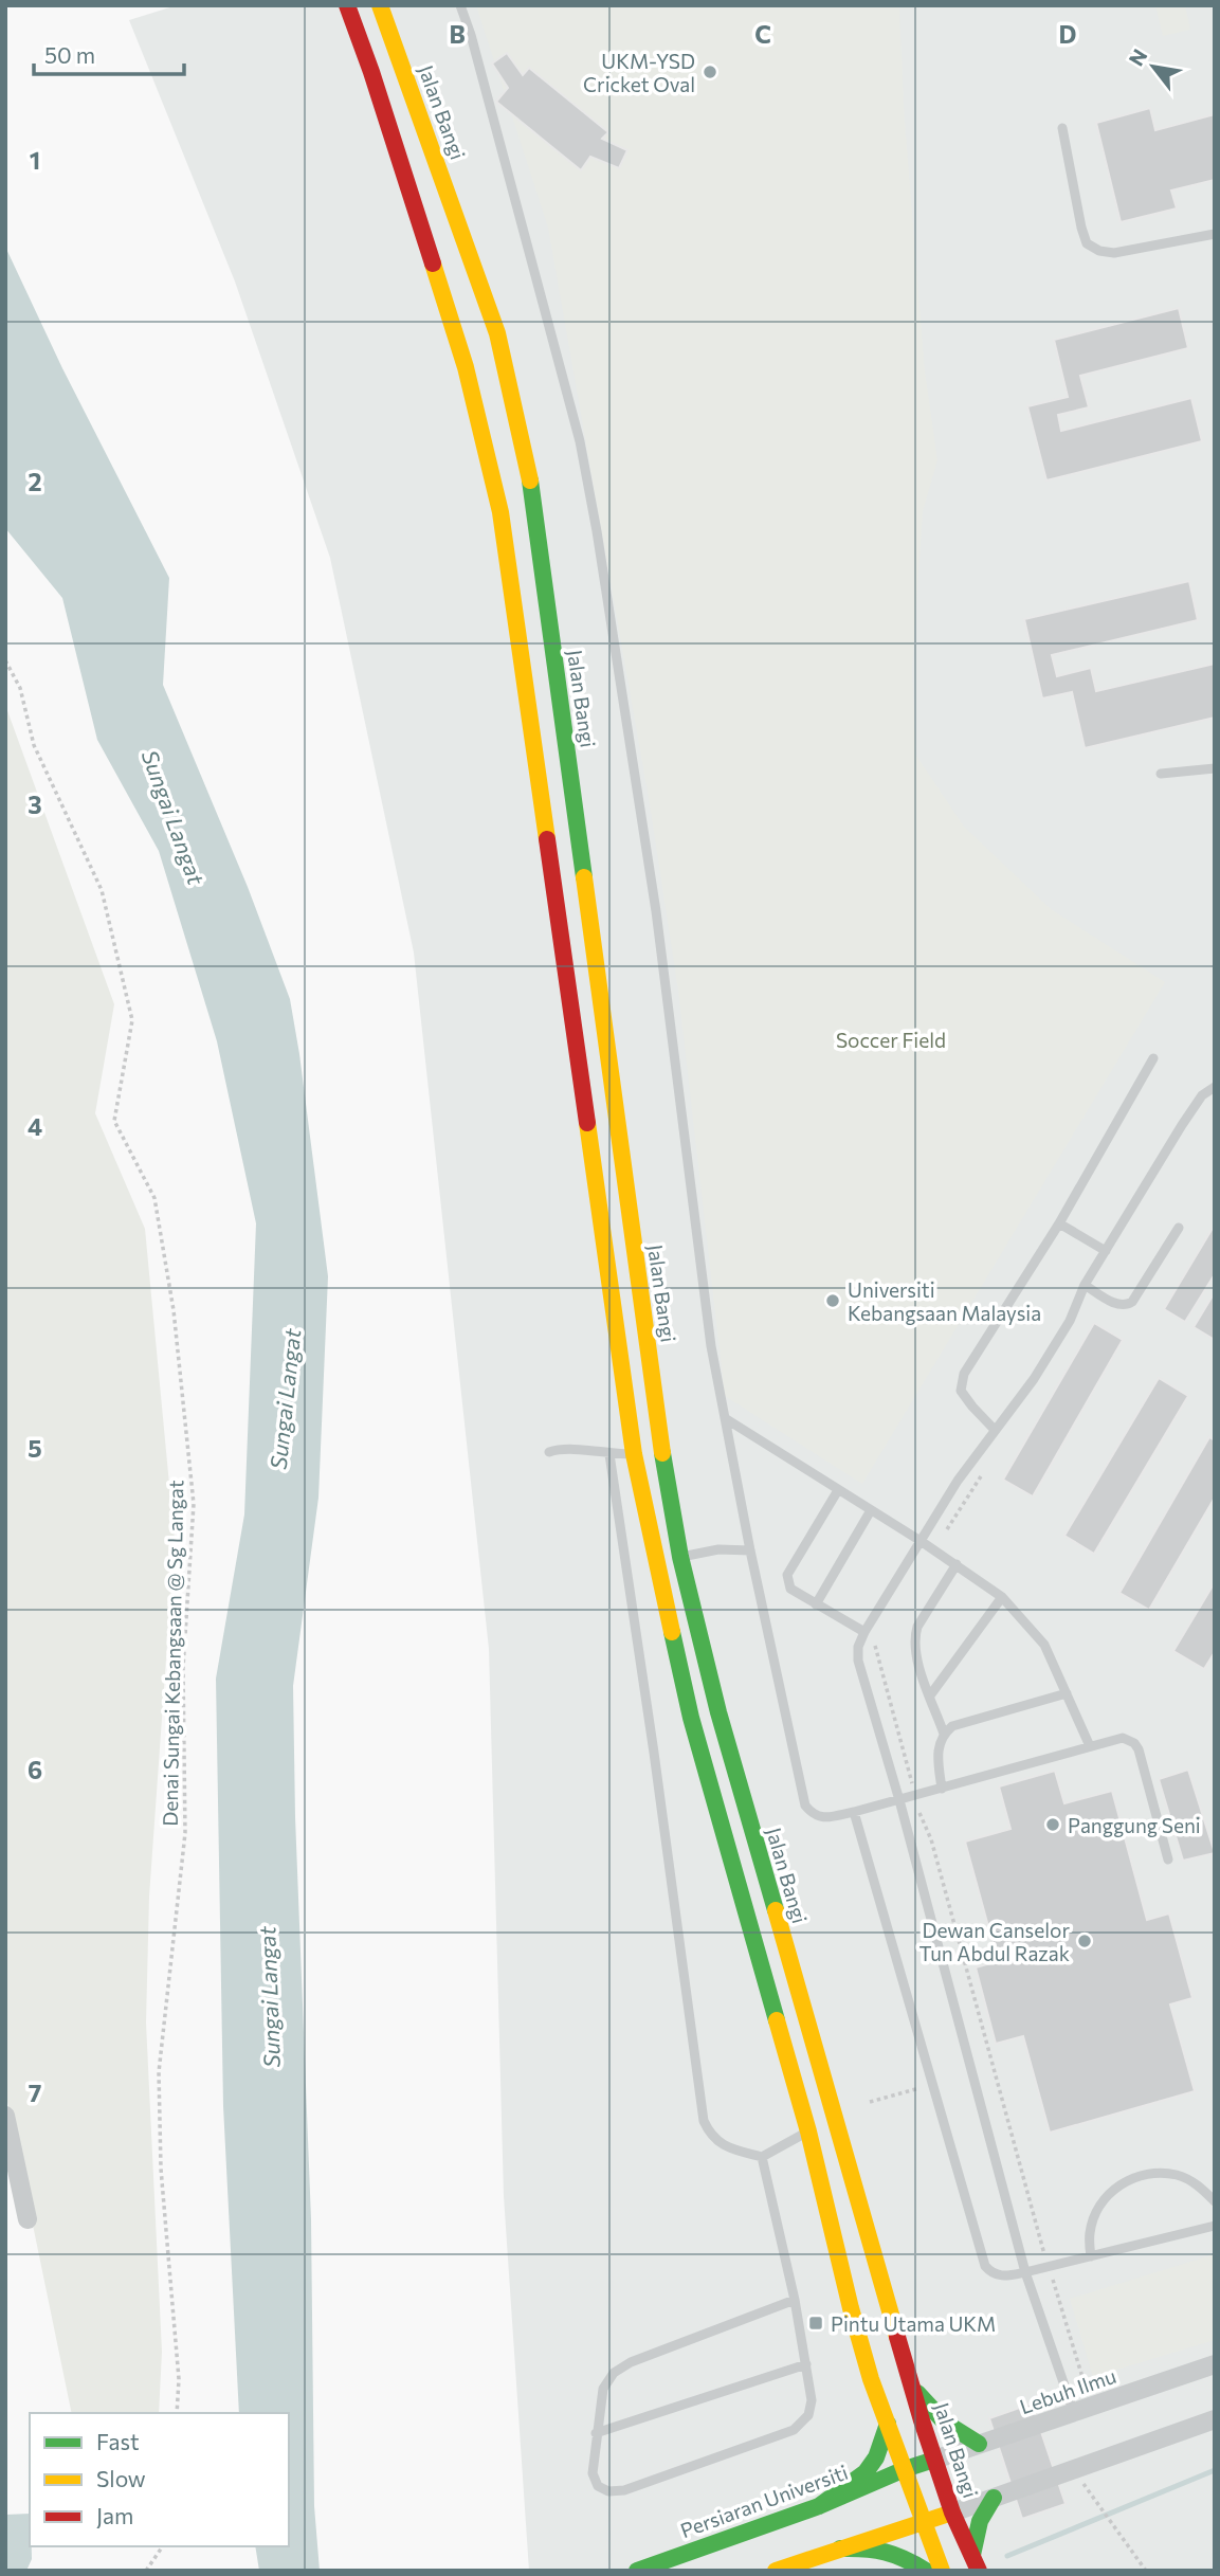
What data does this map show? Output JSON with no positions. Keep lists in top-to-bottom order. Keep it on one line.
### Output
{"streets":{"main road":["Jalan Bangi","Persiaran Universiti"],"street":["Lebuh Ilmu"],"path":["Denai Sungai Kebangsaan @ Sg Langat"]},"crossings":[["Jalan Bangi","Lebuh Ilmu"],["Jalan Bangi","Persiaran Universiti"],["Lebuh Ilmu","Persiaran Universiti"]],"water":["Sungai Langat"],"parks":["Soccer Field"],"places":{"other":["UKM-YSD Cricket Oval","Universiti Kebangsaan Malaysia","Panggung Seni","Dewan Canselor Tun Abdul Razak"],"transit":["Pintu Utama UKM"]},"legend":["Fast","Slow","Jam"],"scale_bar":"50 m","north":"top left","grid":{"columns":["B","C","D"],"rows":["1","2","3","4","5","6","7"]}}
